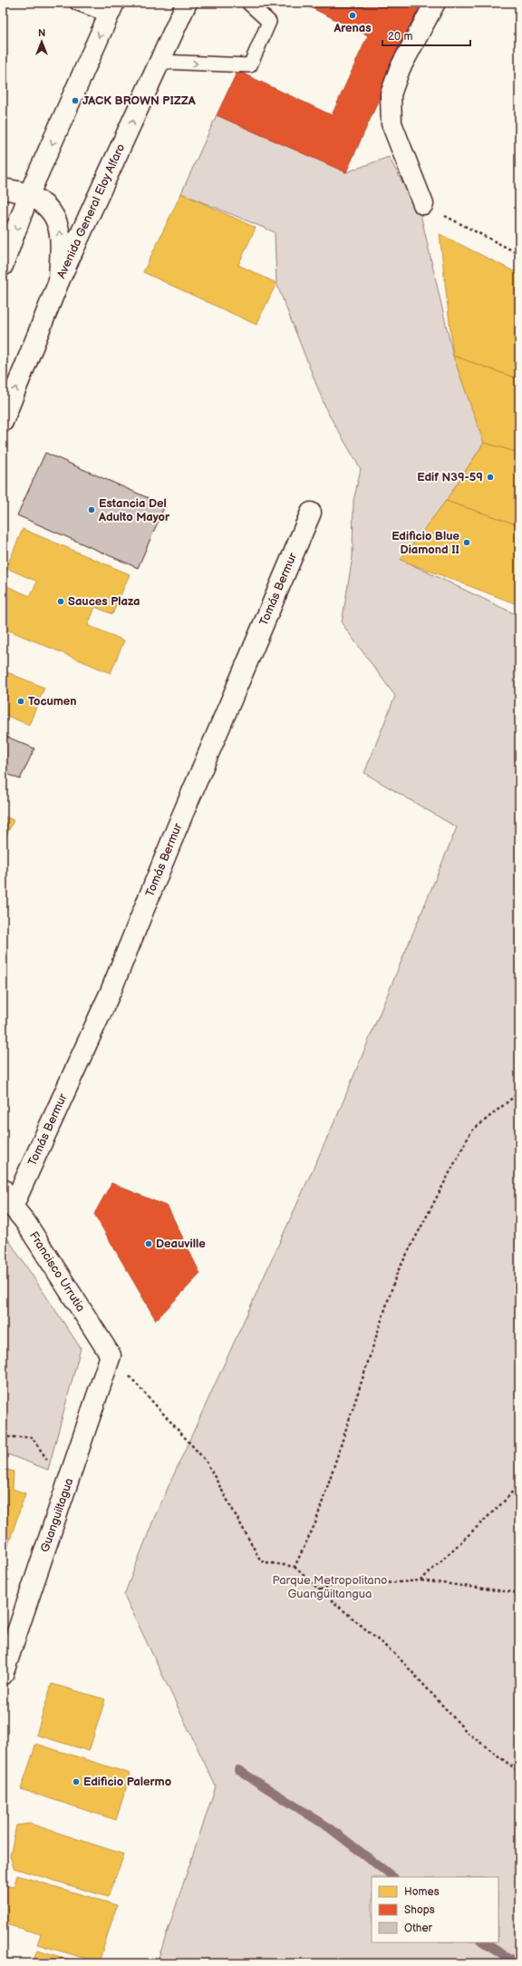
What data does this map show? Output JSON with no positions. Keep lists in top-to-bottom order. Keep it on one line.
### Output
{"streets":{"street":["Avenida General Eloy Alfaro","Tomás Bermur","Francisco Urrutia","Guanguiltagua"]},"crossings":[["Tomás Bermur","Francisco Urrutia"],["Francisco Urrutia","Guanguiltagua"]],"parks":["Parque Metropolitano Guangüiltangua"],"places":["Arenas","JACK BROWN PIZZA","Edif N39-59","Estancia Del Adulto Mayor","Edificio Blue Diamond II","Sauces Plaza","Tocumen","Deauville","Edificio Palermo"],"legend":["Homes","Shops","Other"],"scale_bar":"20 m","north":"top"}
